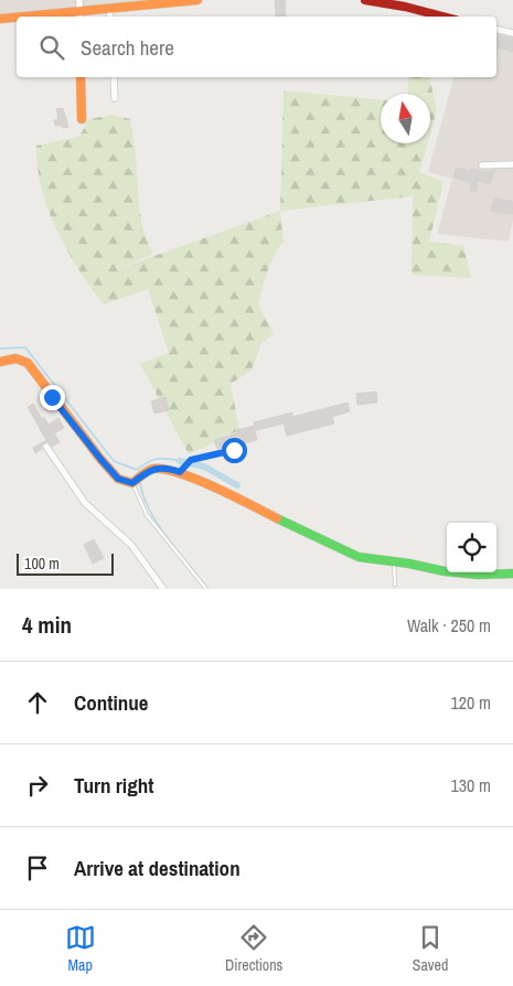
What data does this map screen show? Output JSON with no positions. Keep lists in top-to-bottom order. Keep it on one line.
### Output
{"scale_bar":"100 m","north":"top","page":{"search":"Search here","scale":"100 m","heading":["4 min","Walk · 250 m"],"list":[["Continue","120 m"],["Turn right","130 m"],"Arrive at destination"],"nav":["Map","Directions","Saved"]}}
